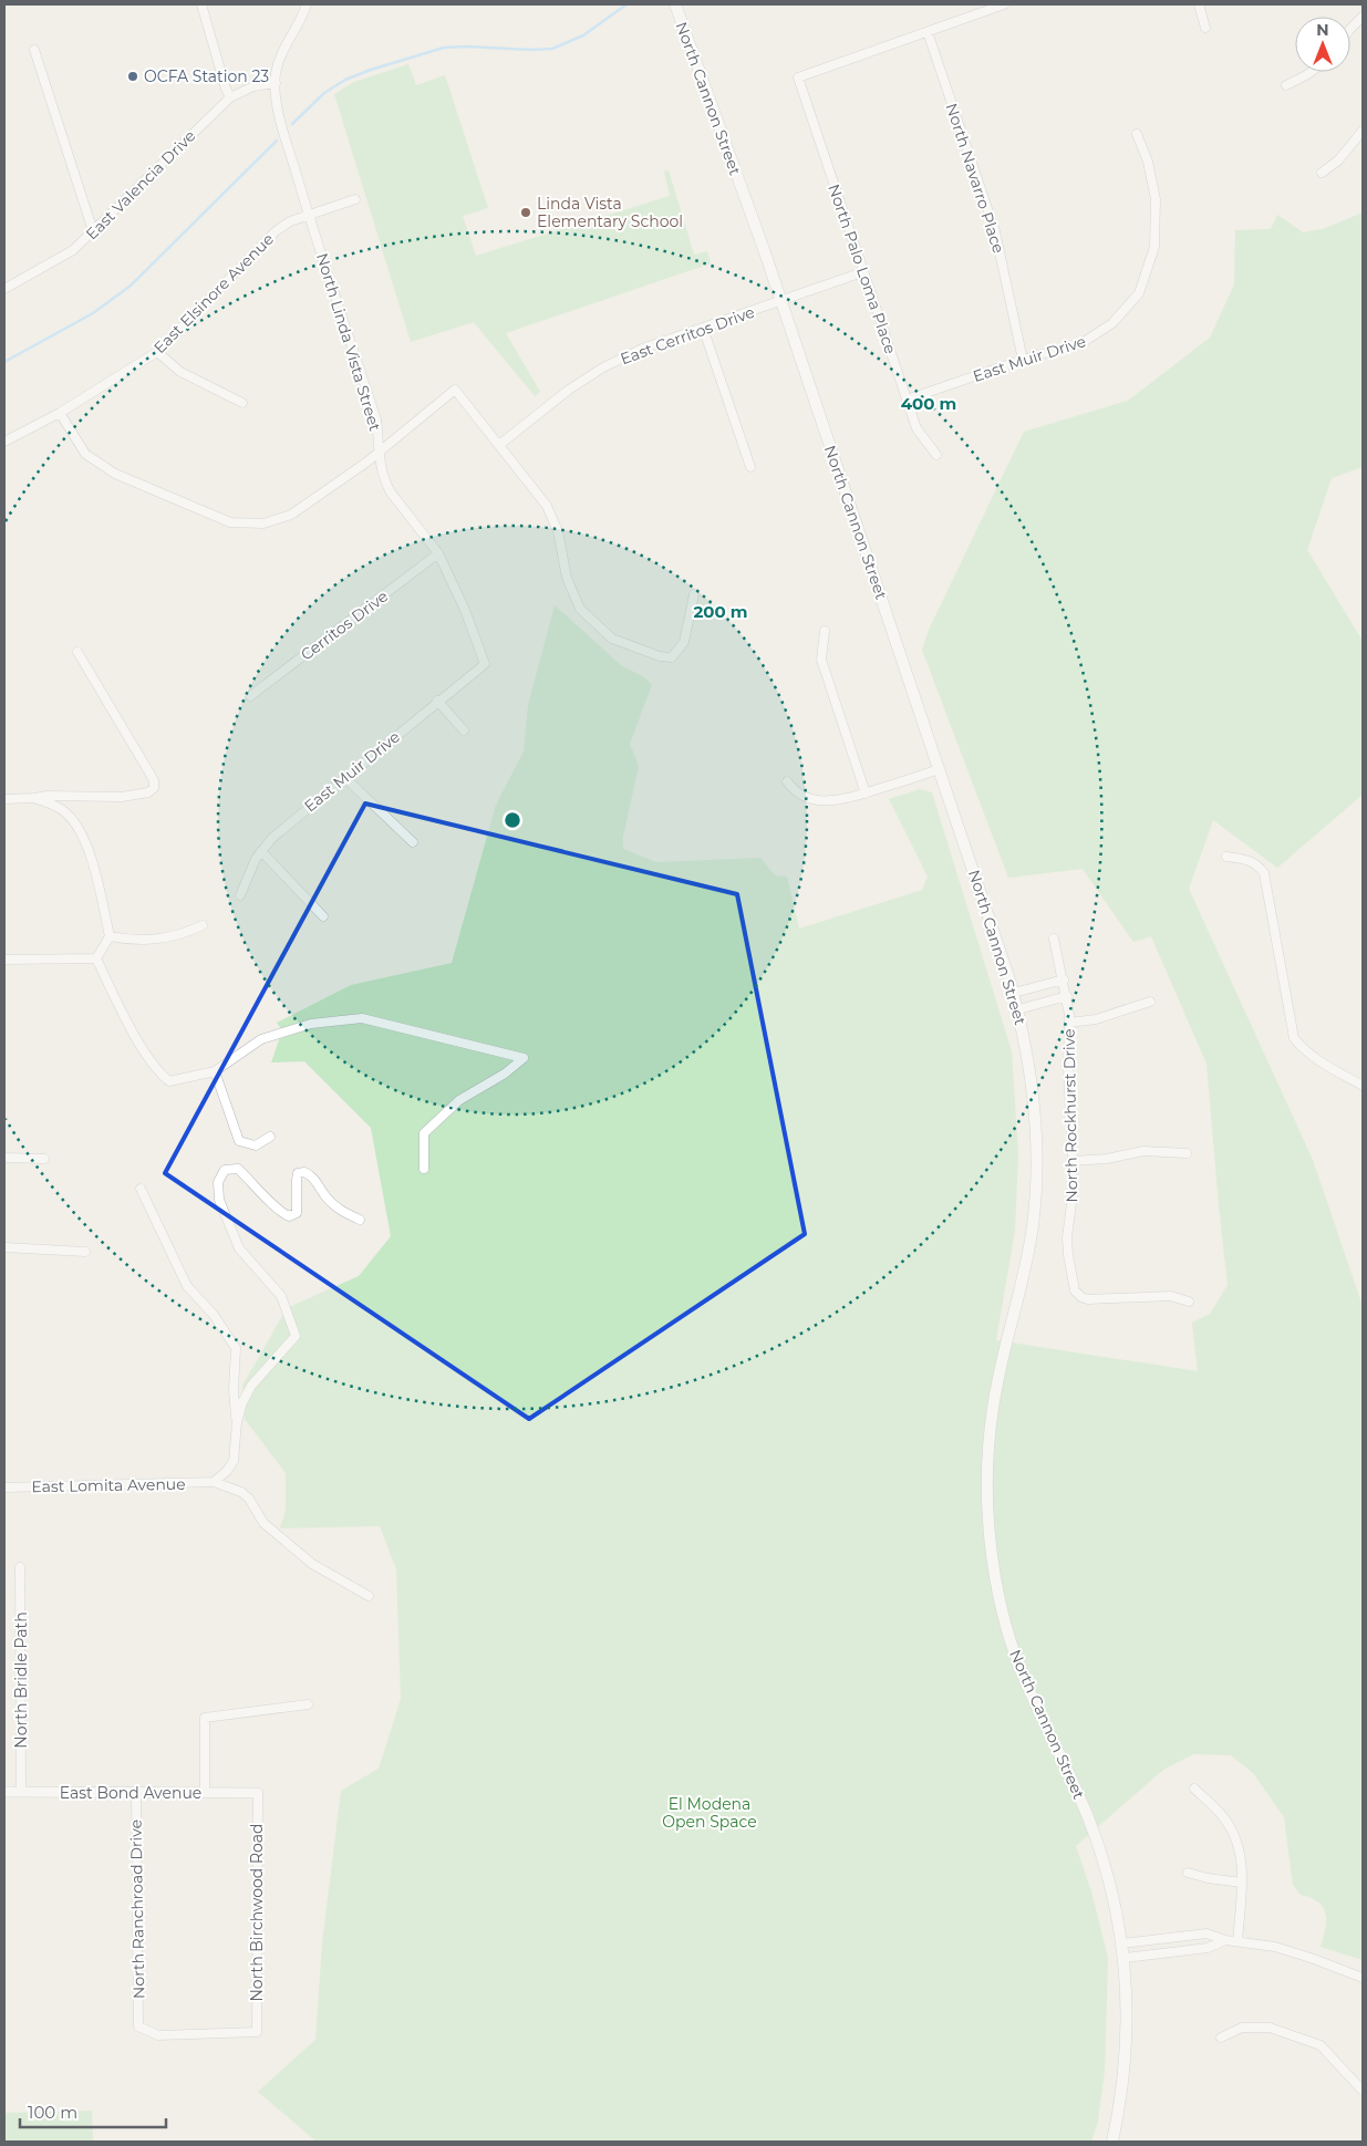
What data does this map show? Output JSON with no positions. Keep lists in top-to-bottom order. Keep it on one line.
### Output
{"streets":{"main road":["North Cannon Street"],"street":["North Navarro Place","East Valencia Drive","North Palo Loma Place","East Elsinore Avenue","East Cerritos Drive","North Linda Vista Street","East Muir Drive","Cerritos Drive","North Rockhurst Drive","East Lomita Avenue","North Bridle Path","East Bond Avenue","North Ranchroad Drive","North Birchwood Road"]},"crossings":[["North Cannon Street","East Cerritos Drive"],["North Navarro Place","North Palo Loma Place"],["North Navarro Place","East Muir Drive"],["East Valencia Drive","North Linda Vista Street"],["North Palo Loma Place","East Cerritos Drive"],["North Palo Loma Place","East Muir Drive"],["East Elsinore Avenue","North Linda Vista Street"],["North Linda Vista Street","East Muir Drive"],["North Linda Vista Street","Cerritos Drive"],["North Bridle Path","East Bond Avenue"],["East Bond Avenue","North Ranchroad Drive"],["East Bond Avenue","North Birchwood Road"],["North Ranchroad Drive","North Birchwood Road"]],"parks":["El Modena Open Space"],"places":["OCFA Station 23","Linda Vista Elementary School"],"scale_bar":"100 m","north":"top","rings":["400 m","200 m"]}
